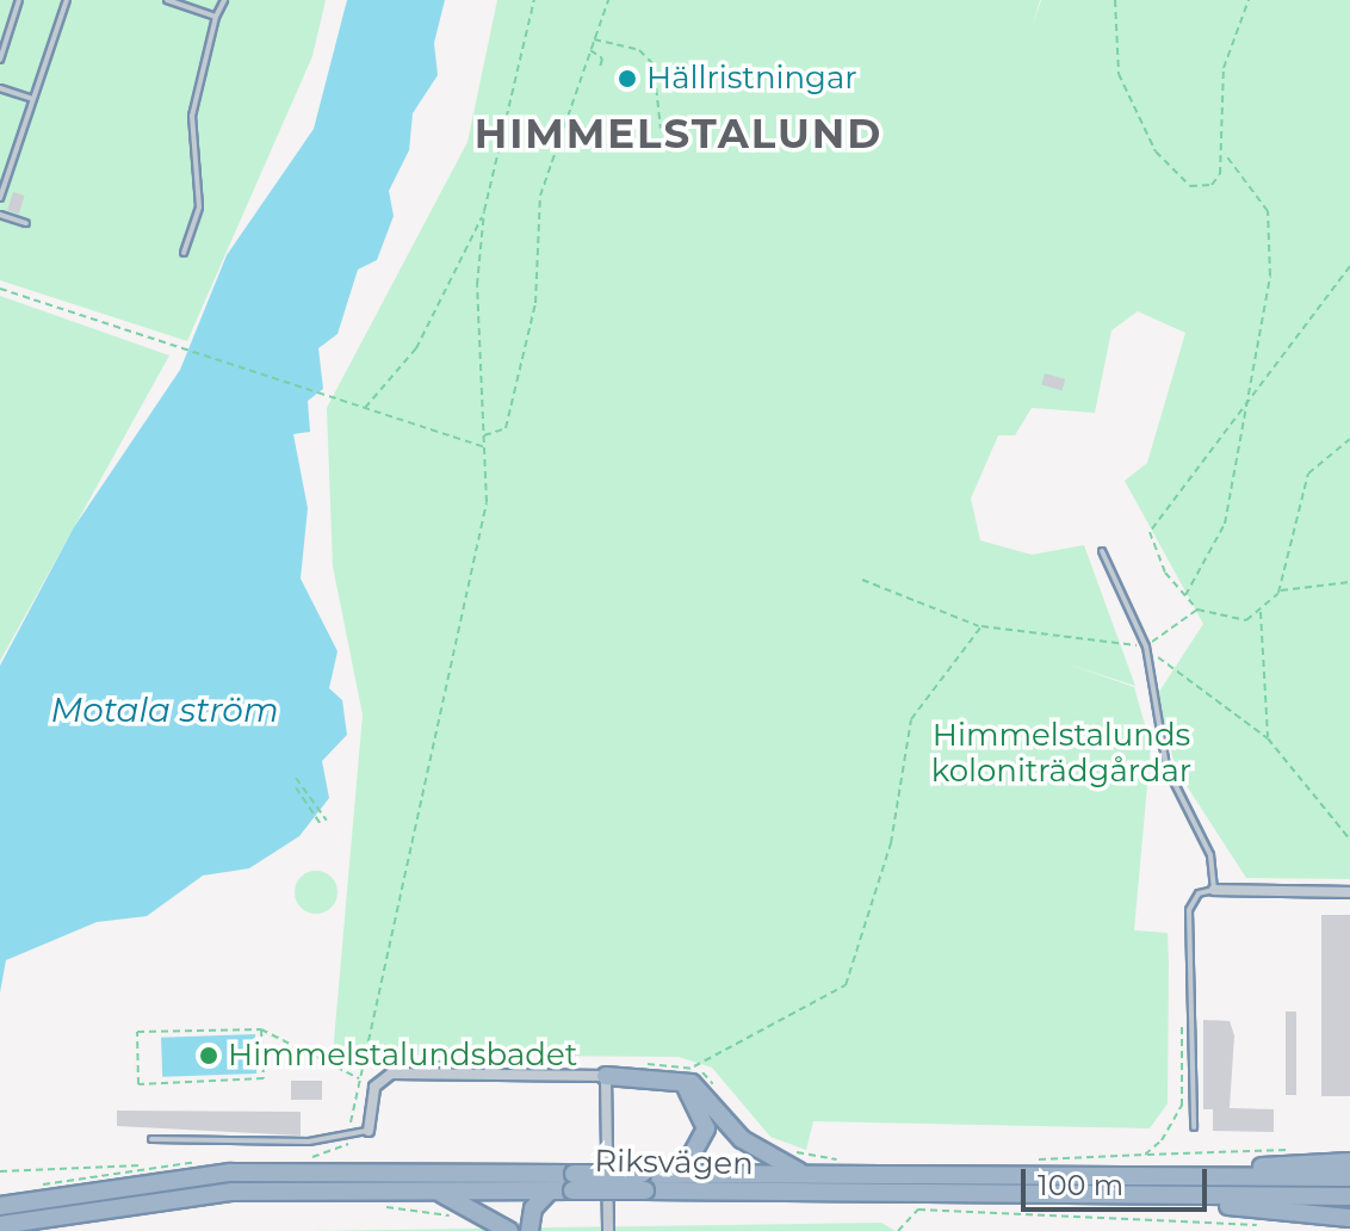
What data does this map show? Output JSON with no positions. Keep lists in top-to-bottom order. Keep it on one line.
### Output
{"streets":{"highway":["Riksvägen"]},"districts":["HIMMELSTALUND"],"water":["Motala ström"],"parks":["Himmelstalunds koloniträdgårdar"],"places":["Hällristningar","Himmelstalundsbadet"],"scale_bar":"100 m"}
